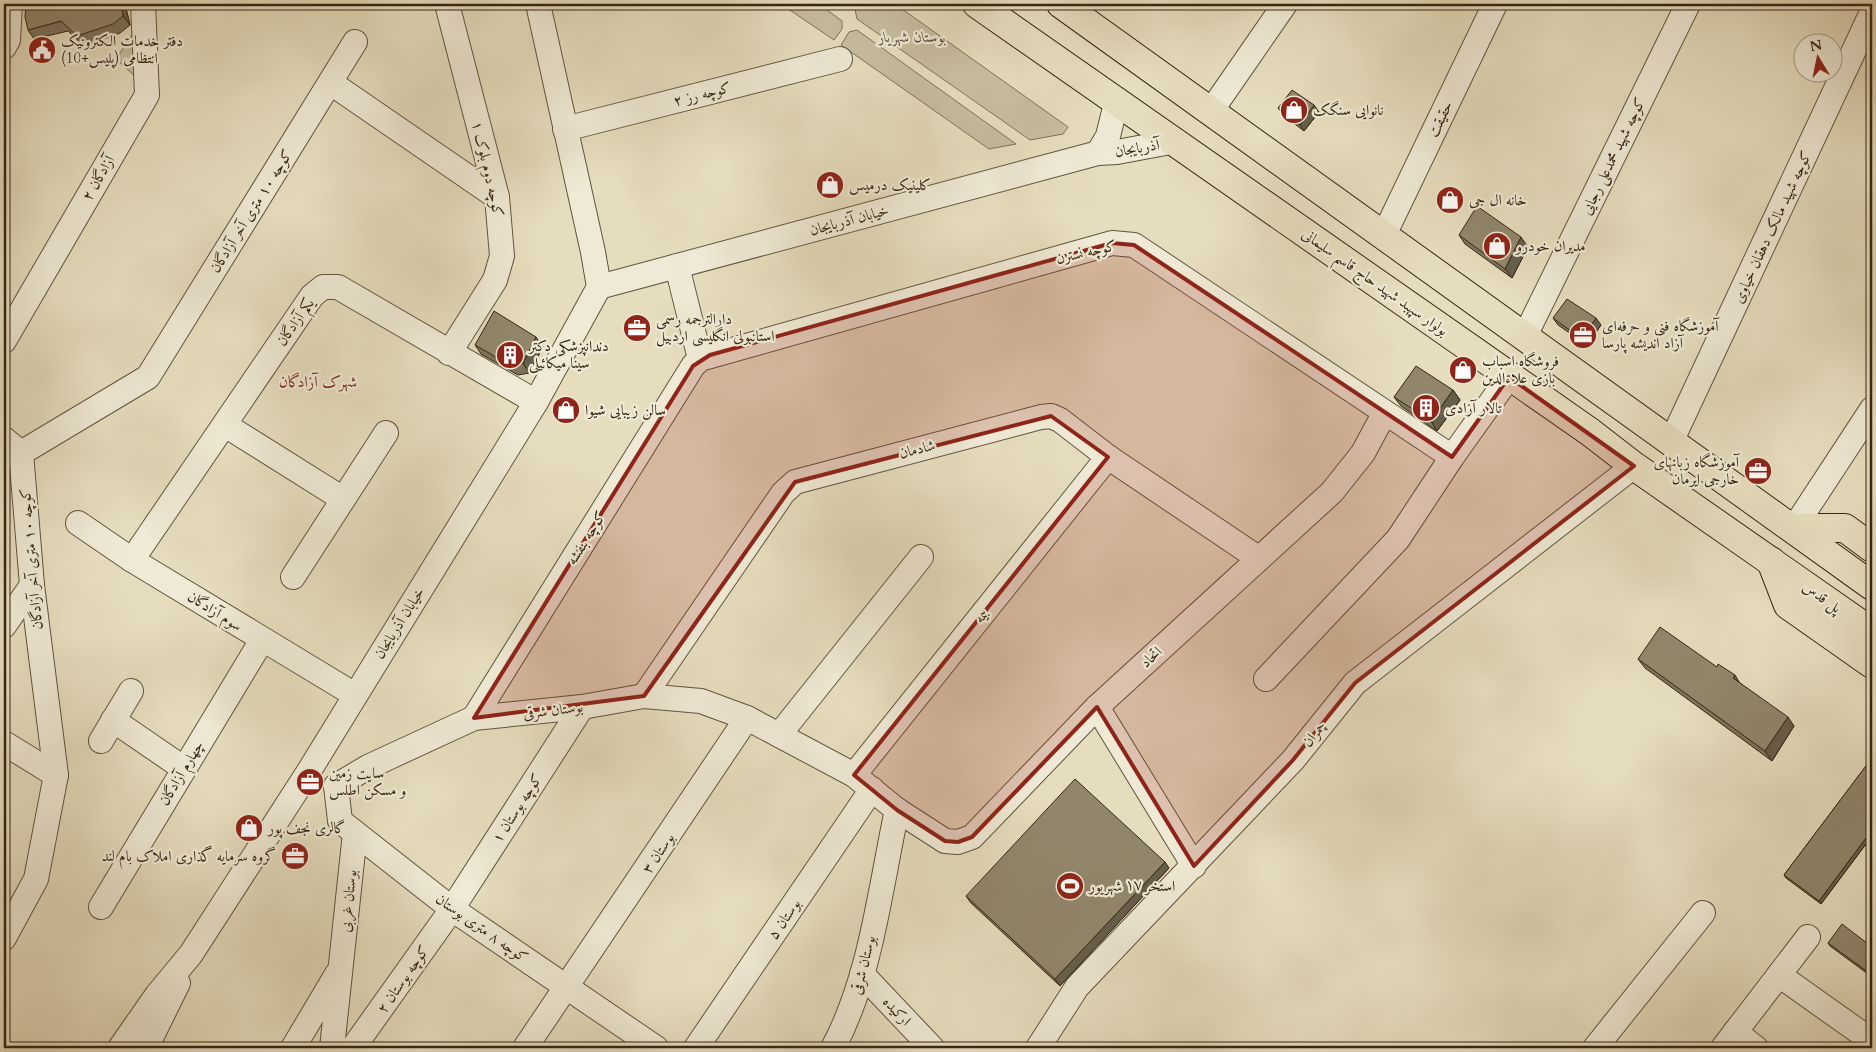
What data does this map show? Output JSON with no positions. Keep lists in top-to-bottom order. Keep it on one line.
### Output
{"streets":{"main road":["بولوار سپهبد شهید حاج قاسم سلیمانی","پل قدس"],"street":["کوچه رز ۲","حقیقت","آذربایجان","کوچه شهید محمدعلی رجایی","کوچه دوم بلوک ۱","آزادگان ۲","کوچه ۱۰ متری آخر آزادگان","خیابان آذربایجان","کوچه شهید مالک دهقان‌ خیاوی","کوچه نسترن","یکم آزادگان","شادمان","کوچه بنفشه","سوم آزادگان","بیمه","اتحاد","بوستان شرقی","چمران","چهارم آزادگان","کوچه بوستان ۱","بوستان ۳","بوستان غربی","بوستان ۵","کوچه ۸ متری بوستان","کوچه بوستان ۲","ارکیده"]},"crossings":[["آذربایجان","خیابان آذربایجان"],["آذربایجان","بولوار سپهبد شهید حاج قاسم سلیمانی"],["کوچه دوم بلوک ۱","یکم آزادگان"],["خیابان آذربایجان","یکم آزادگان"],["خیابان آذربایجان","سوم آزادگان"],["کوچه نسترن","کوچه بنفشه"],["کوچه نسترن","اتحاد"],["بولوار سپهبد شهید حاج قاسم سلیمانی","پل قدس"],["بولوار سپهبد شهید حاج قاسم سلیمانی","چمران"],["یکم آزادگان","سوم آزادگان"],["شادمان","بیمه"],["شادمان","اتحاد"],["شادمان","بوستان شرقی"],["کوچه بنفشه","بوستان شرقی"],["سوم آزادگان","چهارم آزادگان"],["بیمه","بوستان شرقی"],["بیمه","بوستان ۵"],["اتحاد","بوستان شرقی"],["بوستان شرقی","کوچه بوستان ۱"],["بوستان شرقی","بوستان ۳"],["بوستان شرقی","بوستان ۵"],["بوستان شرقی","کوچه ۸ متری بوستان"],["بوستان شرقی","ارکیده"],["کوچه بوستان ۱","کوچه ۸ متری بوستان"],["کوچه بوستان ۱","کوچه بوستان ۲"],["بوستان ۳","کوچه ۸ متری بوستان"],["بوستان غربی","کوچه ۸ متری بوستان"],["کوچه ۸ متری بوستان","کوچه بوستان ۲"]],"districts":["شهرک آزادگان"],"parks":["بوستان شهریار"],"places":{"public building":["دفتر خدمات الکترونیک انتظامی (پلیس+10)"],"shop":["نانوایی سنگک","کلینیک درمیس","خانه ال جی","مدیران خودرو","فروشگاه اسباب بازی علاءالدین","سالن زیبایی شیوا","گالری نجف پور"],"office":["دارالترجمه رسمی استانبولی انگلیسی اردبیل","آموزشگاه فنی و حرفه‌ای آزاد اندیشه پارسا","آموزشگاه زبانهای خارجی ایرمان","سایت زمین و مسکن اطلس","گروه سرمایه گذاری املاک بام لند"],"building":["دندانپزشکی دکتر سینا میکائیلی","تالار آزادی"],"sports":["استخر ١٧ شهریور"]},"north":"top"}
